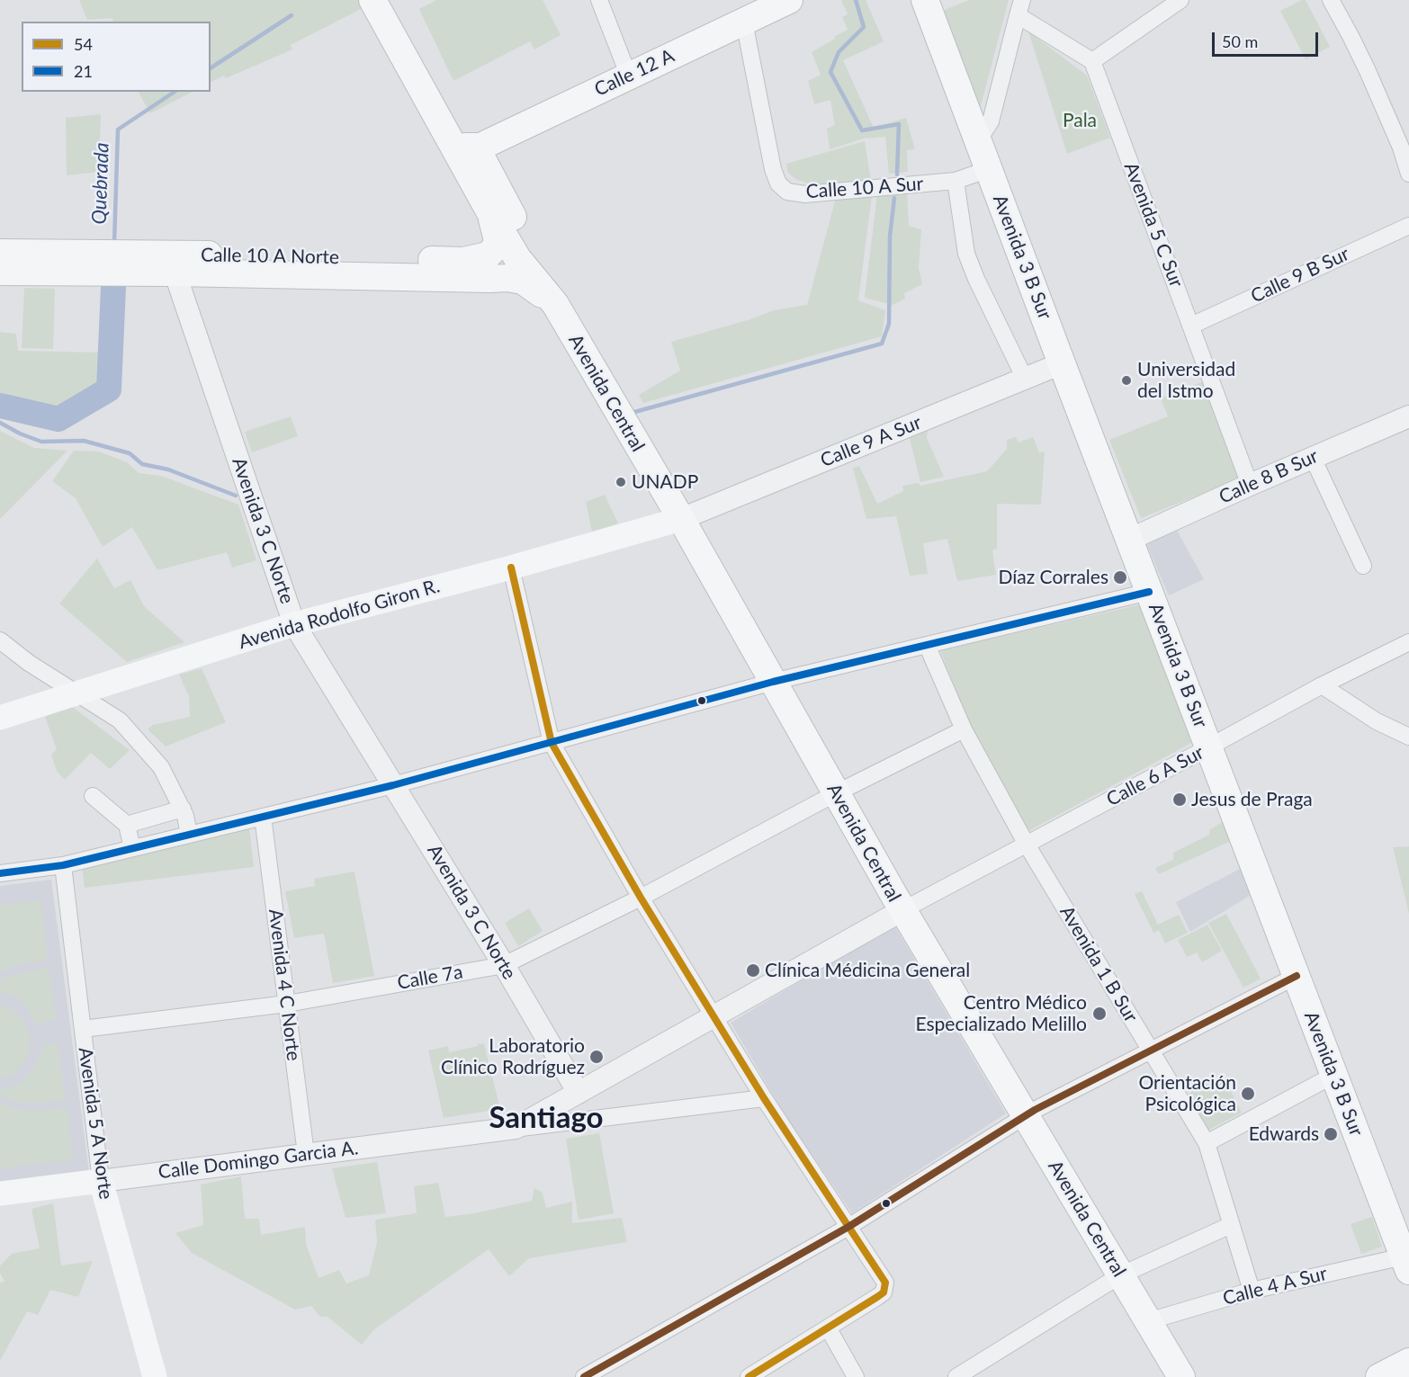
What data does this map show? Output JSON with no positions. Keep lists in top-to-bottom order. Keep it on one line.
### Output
{"streets":{"main road":["Calle 12 A","Calle 10 A Norte","Avenida 3 B Sur","Avenida Central","Avenida Rodolfo Giron R.","Avenida 5 A Norte","Calle Domingo Garcia A."],"street":["Calle 10 A Sur","Avenida 5 C Sur","Calle 9 B Sur","Calle 9 A Sur","Calle 8 B Sur","Avenida 3 C Norte","Calle 6 A Sur","Avenida 1 B Sur","Calle 7a","Avenida 4 C Norte","Calle 4 A Sur"]},"crossings":[["Calle 12 A","Calle 10 A Sur"],["Calle 10 A Sur","Avenida 3 B Sur"],["Avenida 5 C Sur","Calle 9 B Sur"],["Avenida 5 C Sur","Calle 8 B Sur"],["Calle 10 A Norte","Avenida Central"],["Calle 10 A Norte","Avenida 3 C Norte"],["Avenida 3 B Sur","Calle 9 A Sur"],["Avenida 3 B Sur","Calle 8 B Sur"],["Avenida 3 B Sur","Calle 6 A Sur"],["Avenida 3 B Sur","Calle 4 A Sur"],["Avenida Central","Calle 9 A Sur"],["Avenida Central","Avenida Rodolfo Giron R."],["Avenida Central","Calle 6 A Sur"],["Avenida Central","Calle 7a"],["Avenida Central","Calle Domingo Garcia A."],["Avenida Central","Calle 4 A Sur"],["Calle 9 A Sur","Avenida Rodolfo Giron R."],["Avenida 3 C Norte","Avenida Rodolfo Giron R."],["Avenida 3 C Norte","Calle 7a"],["Avenida 3 C Norte","Calle Domingo Garcia A."],["Calle 6 A Sur","Avenida 1 B Sur"],["Calle 6 A Sur","Calle Domingo Garcia A."],["Avenida 1 B Sur","Calle 7a"],["Avenida 1 B Sur","Calle 4 A Sur"],["Calle 7a","Avenida 4 C Norte"],["Calle 7a","Avenida 5 A Norte"],["Avenida 4 C Norte","Calle Domingo Garcia A."],["Avenida 5 A Norte","Calle Domingo Garcia A."]],"districts":["Santiago"],"water":["Quebrada"],"parks":["Pala"],"places":["Universidad del Istmo","UNADP","Díaz Corrales","Jesus de Praga","Clínica Médicina General","Centro Médico Especializado Melillo","Laboratorio Clínico Rodríguez","Orientación Psicológica","Edwards"],"lines":["transit line 54","transit line 21"],"legend":["54","21"],"scale_bar":"50 m"}
